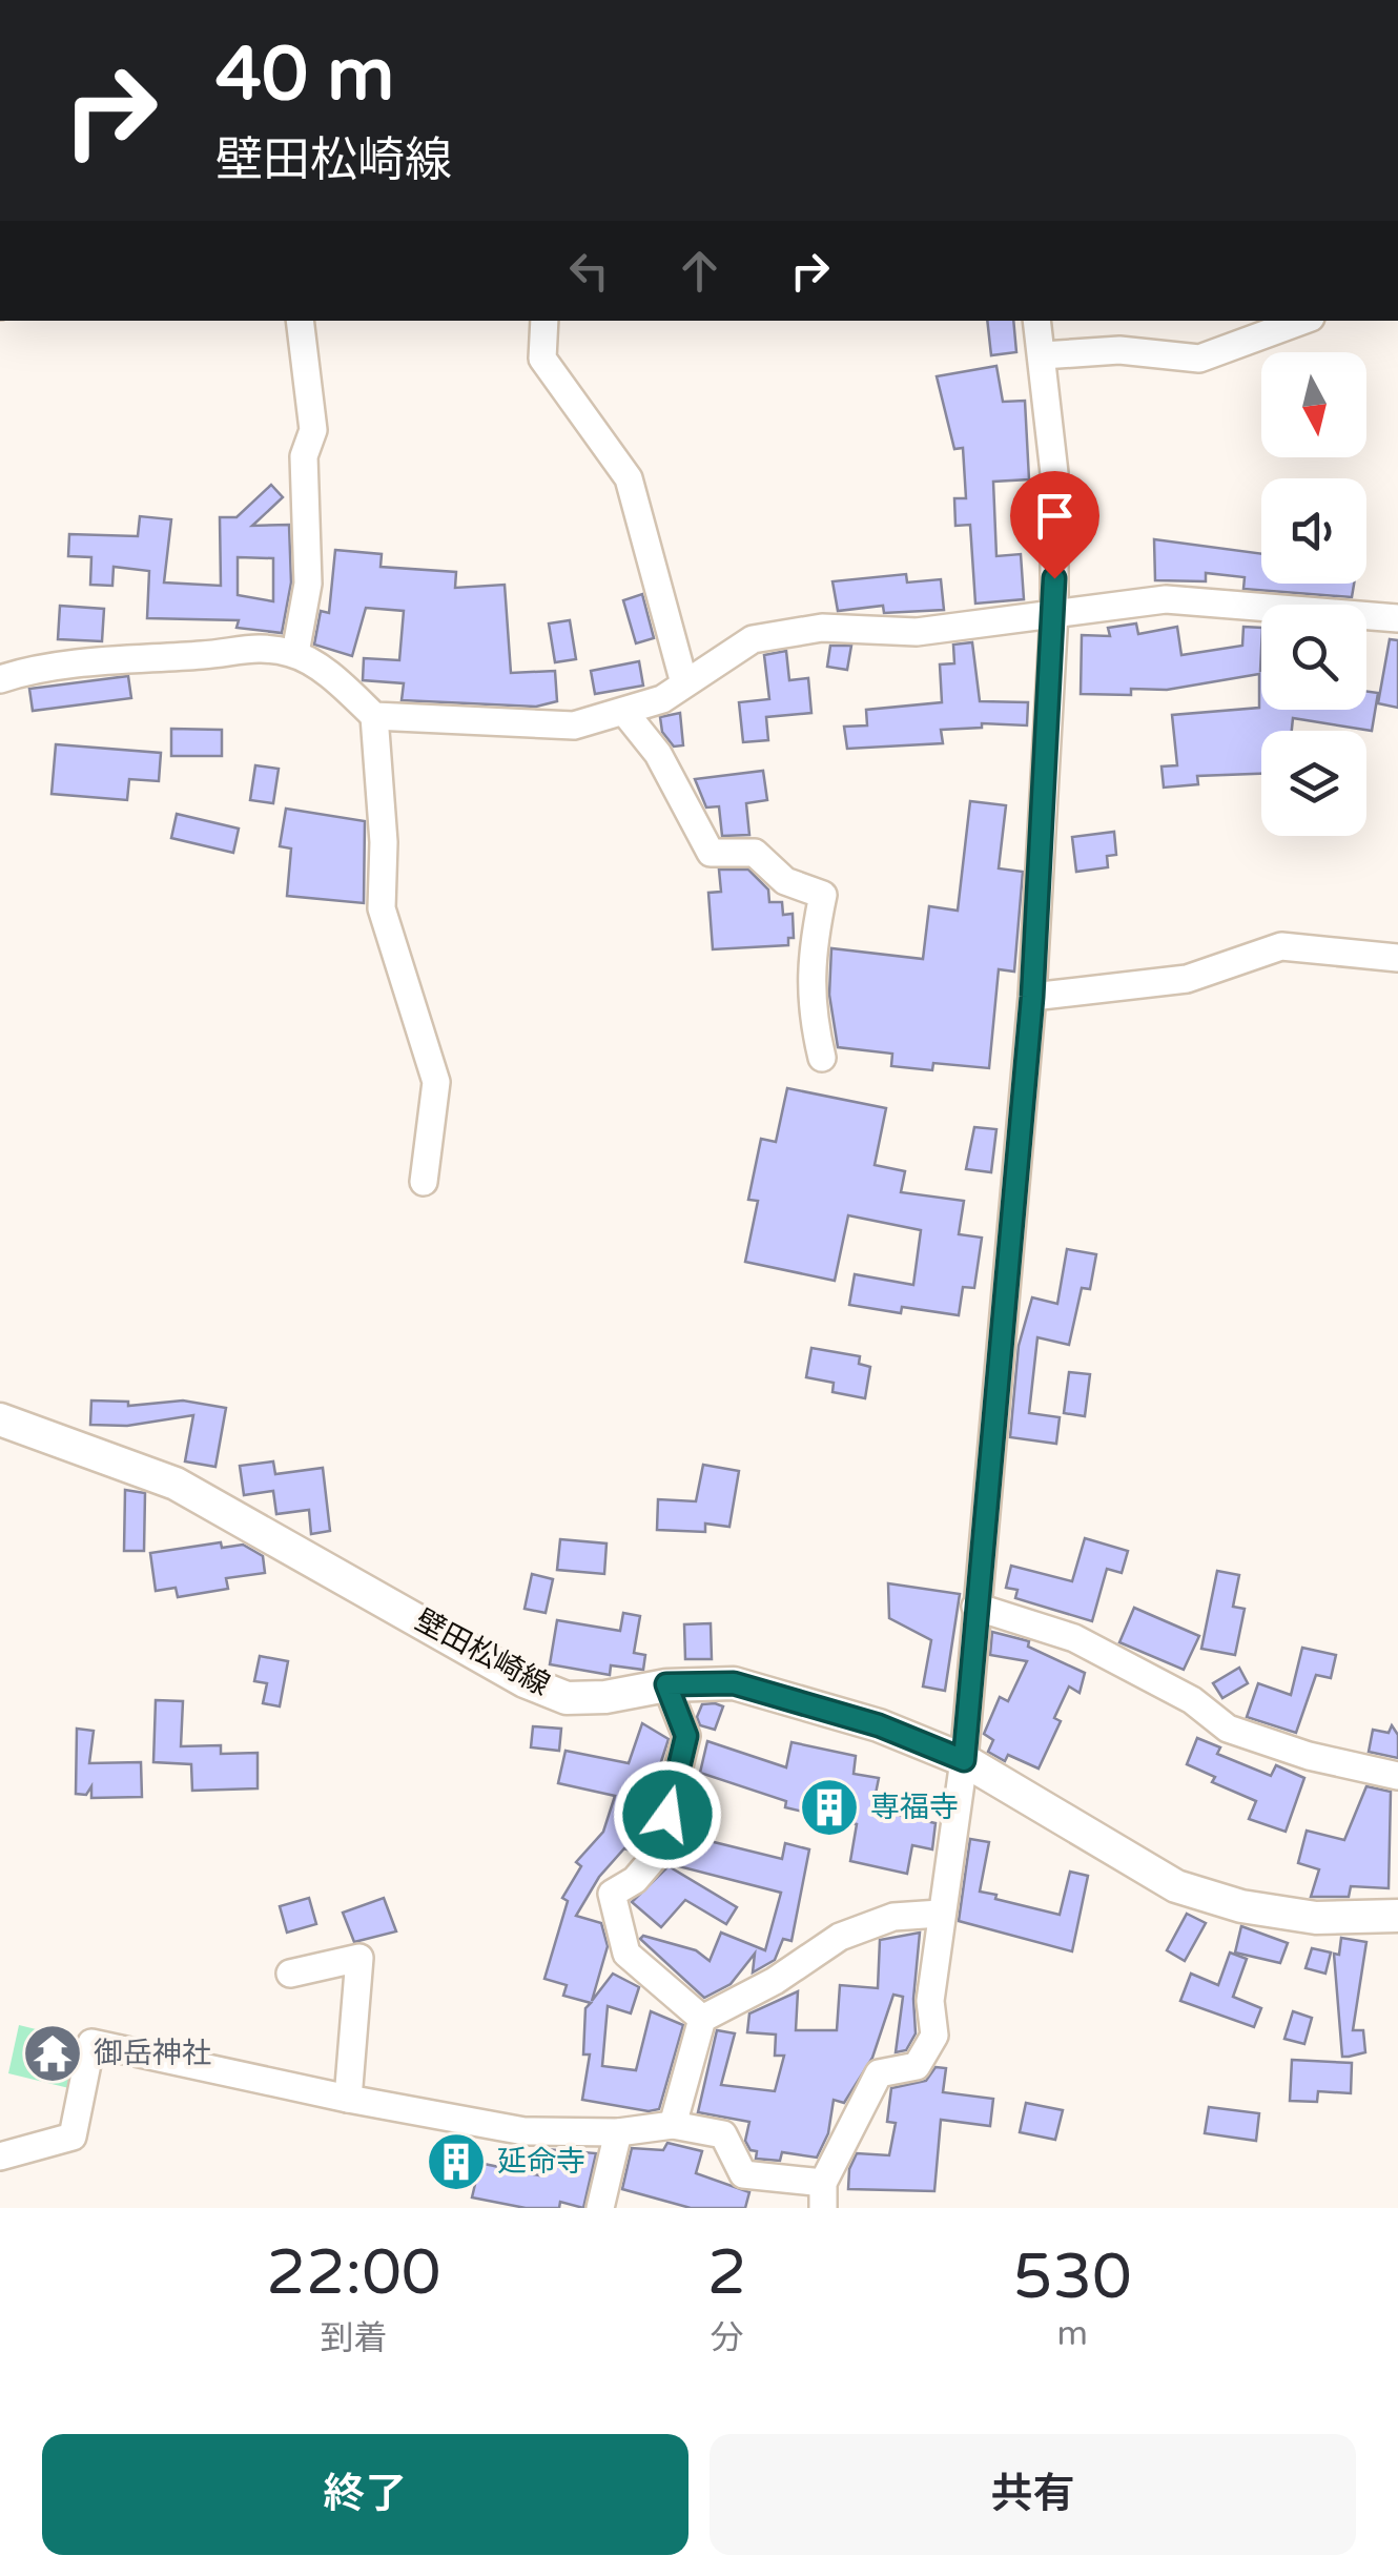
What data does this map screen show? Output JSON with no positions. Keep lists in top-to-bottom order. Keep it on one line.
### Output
{"streets":{"main road":["壁田松崎線"]},"places":{"building":["専福寺","延命寺"],"temple":["御岳神社"]},"north":"bottom","page":{"turn":["40 m","壁田松崎線"],"eta":["22:00","到着","2","分","530","m"],"buttons":["終了","共有"]}}
